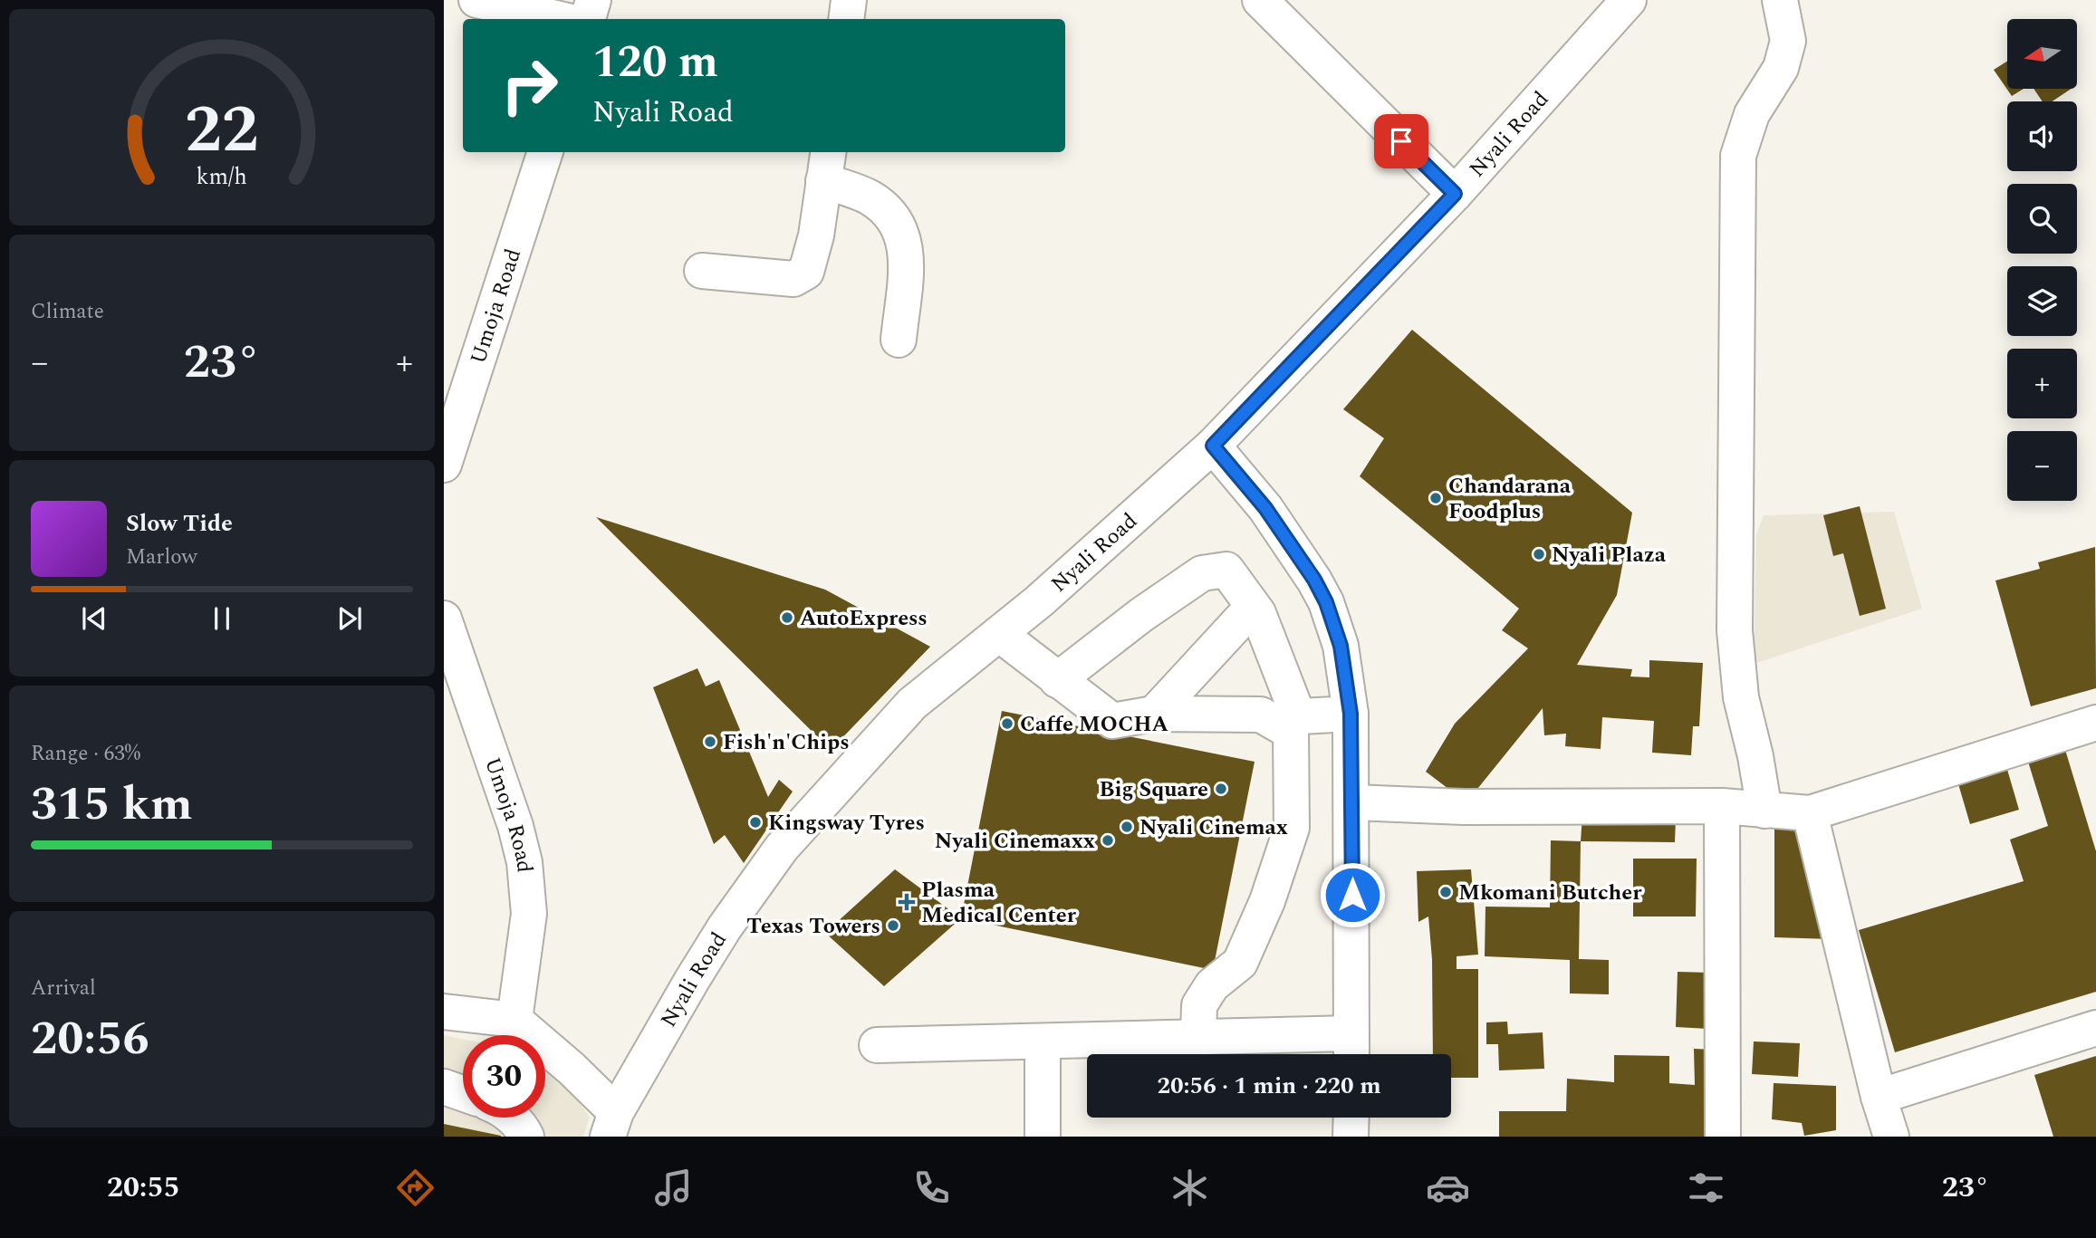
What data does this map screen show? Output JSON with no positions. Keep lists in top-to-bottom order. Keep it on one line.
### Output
{"streets":{"street":["Nyali Road","Umoja Road"]},"places":{"other":["Chandarana Foodplus","Nyali Plaza","AutoExpress","Caffe MOCHA","Fish'n'Chips","Big Square","Kingsway Tyres","Nyali Cinemax","Nyali Cinemaxx","Mkomani Butcher","Texas Towers"],"health":["Plasma Medical Center"]},"north":"left","page":{"map_buttons":["+","−"],"turn":["120 m","Nyali Road"],"tile":["Climate",["Range · 63%","315 km"],["Arrival","20:56"]],"heat":["−","23°","+"],"song":["Slow Tide","Marlow"],"limit":"30","trip":"20:56 · 1 min · 220 m","tabs":["20:55","23°"],"gauge":["22","km/h"]}}
